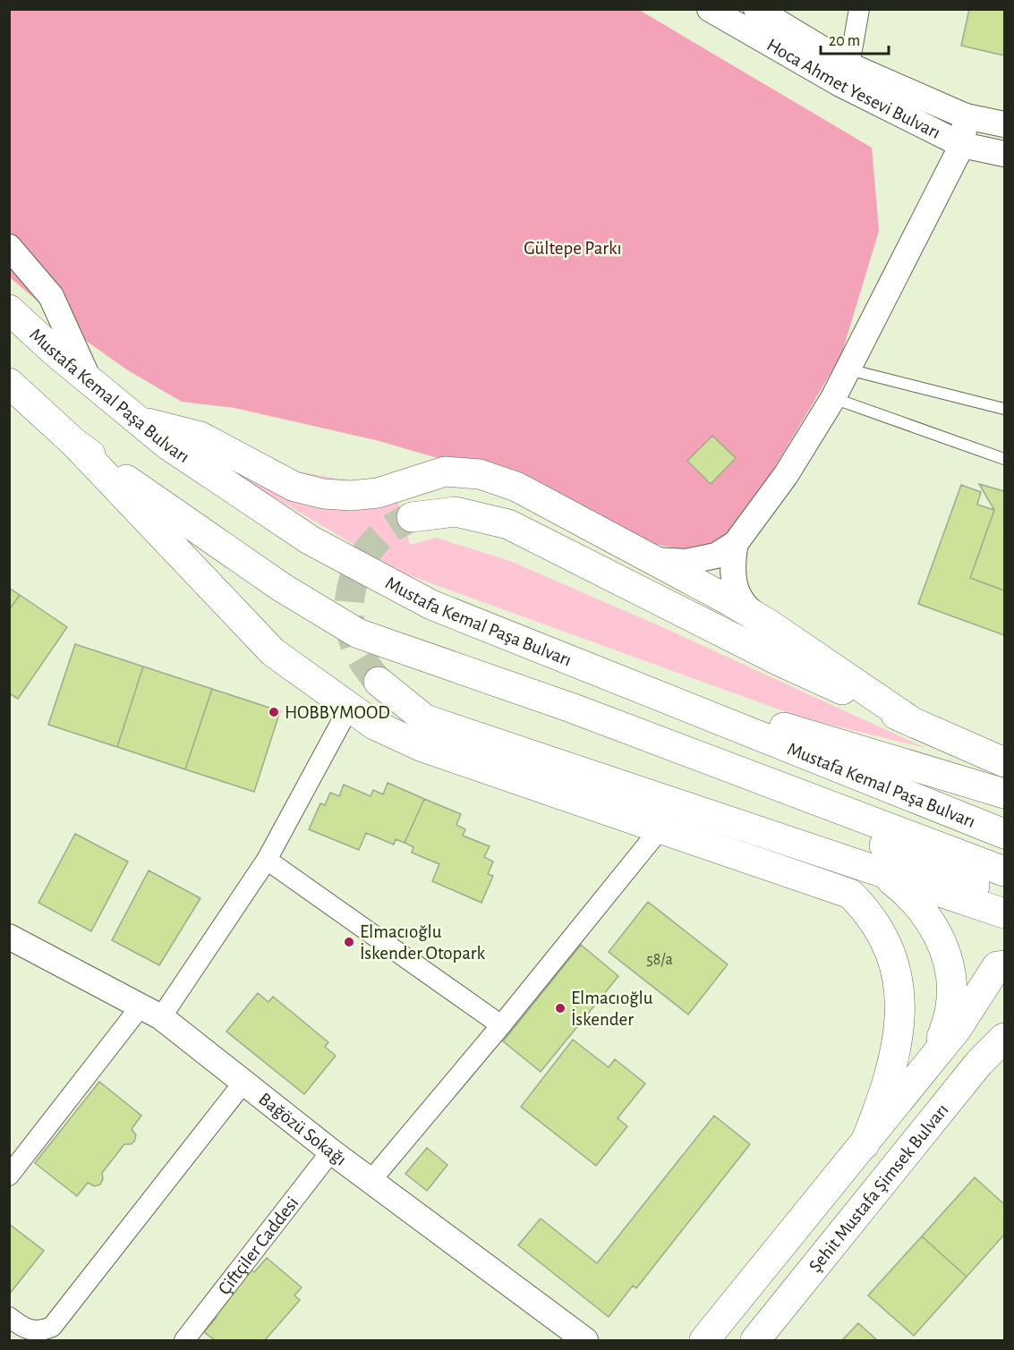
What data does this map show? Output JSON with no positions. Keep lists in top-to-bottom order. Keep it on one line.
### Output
{"streets":{"main road":["Mustafa Kemal Paşa Bulvarı","Şehit Mustafa Şimsek Bulvarı"],"street":["Hoca Ahmet Yesevi Bulvarı","Bağözü Sokağı","Çiftçiler Caddesi"]},"crossings":[["Bağözü Sokağı","Çiftçiler Caddesi"]],"parks":["Gültepe Parkı"],"places":["HOBBYMOOD","Elmacıoğlu İskender Otopark","Elmacıoğlu İskender"],"house_numbers":["58/a"],"scale_bar":"20 m"}
